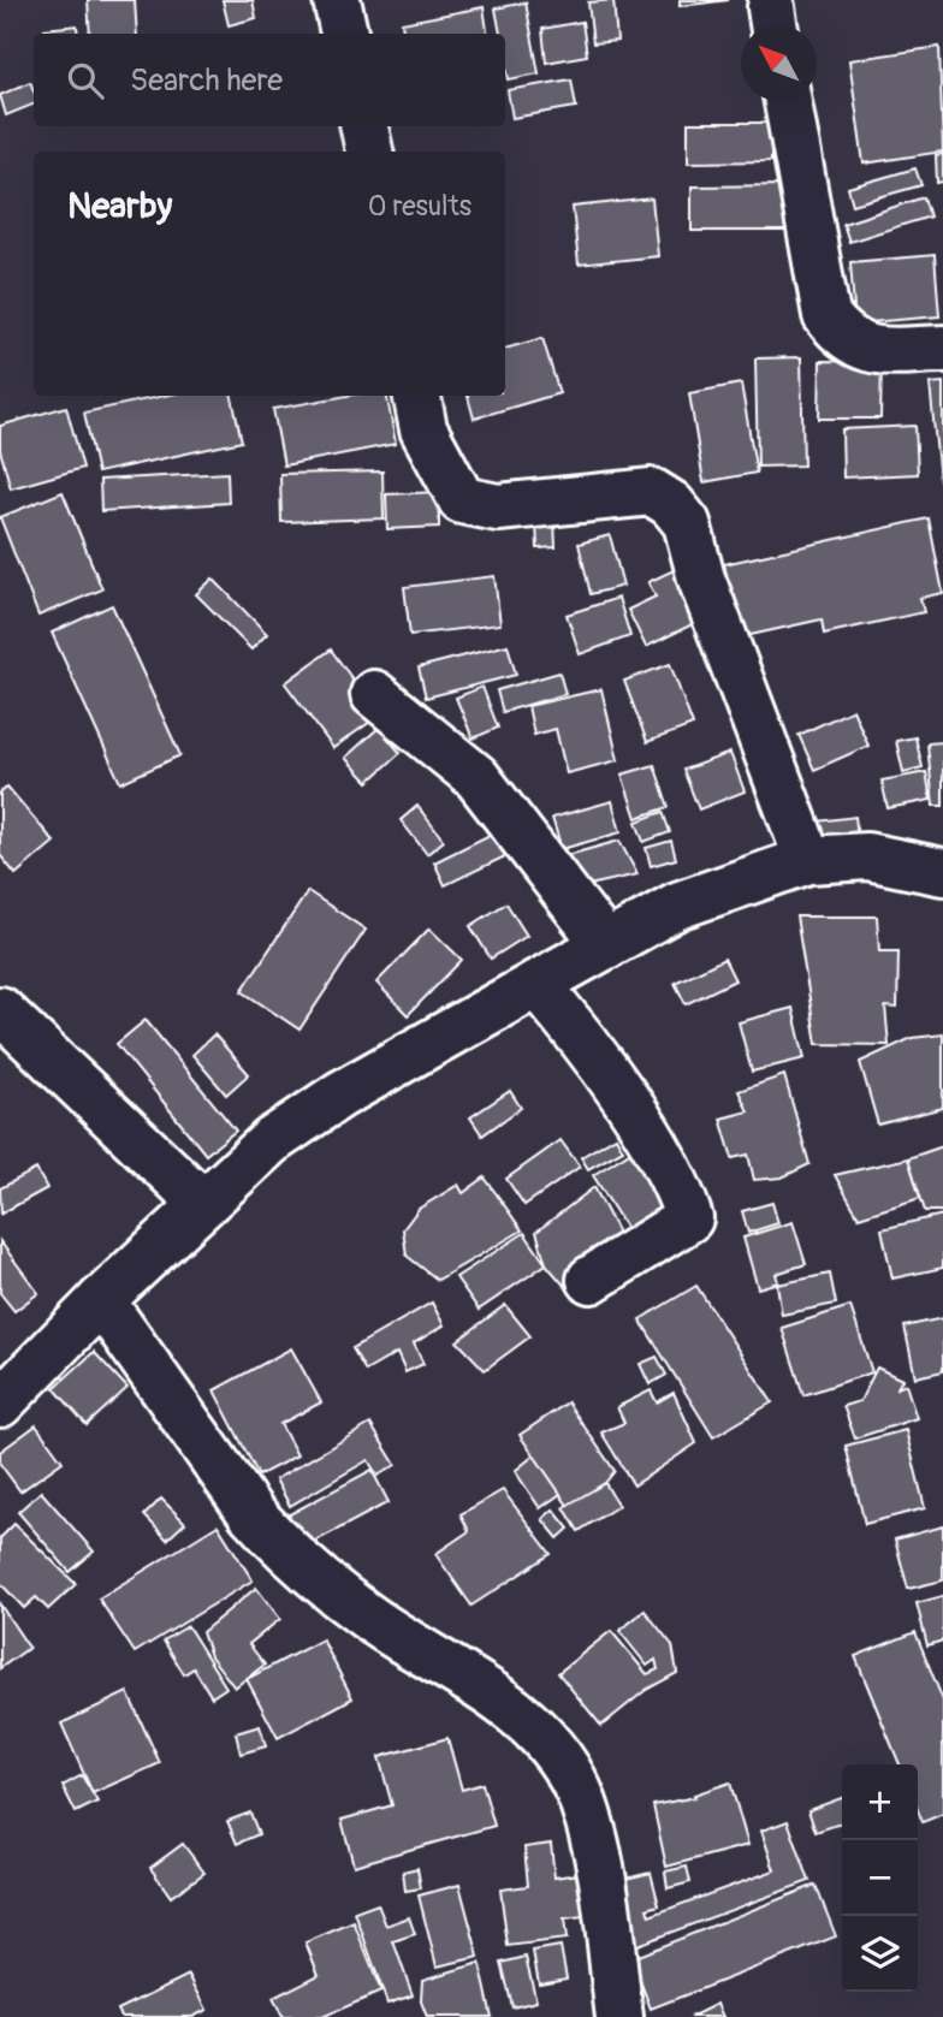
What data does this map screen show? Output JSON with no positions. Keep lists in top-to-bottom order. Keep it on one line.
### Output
{"north":"top left","page":{"search":"Search here","heading":["Nearby","0 results"],"map_buttons":["+","−"]}}
